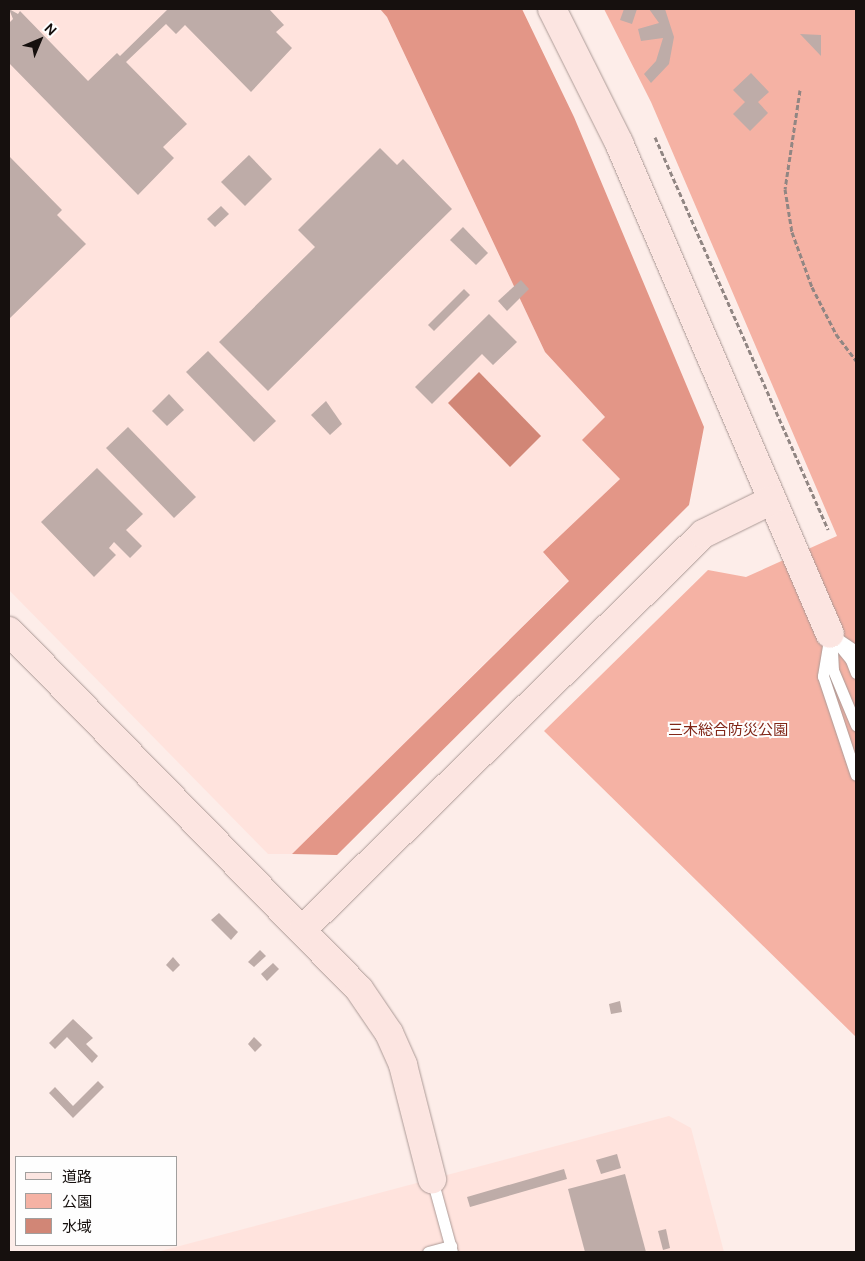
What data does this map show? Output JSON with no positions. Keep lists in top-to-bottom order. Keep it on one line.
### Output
{"parks":["三木総合防災公園"],"legend":["道路","公園","水域"],"north":"top right"}
